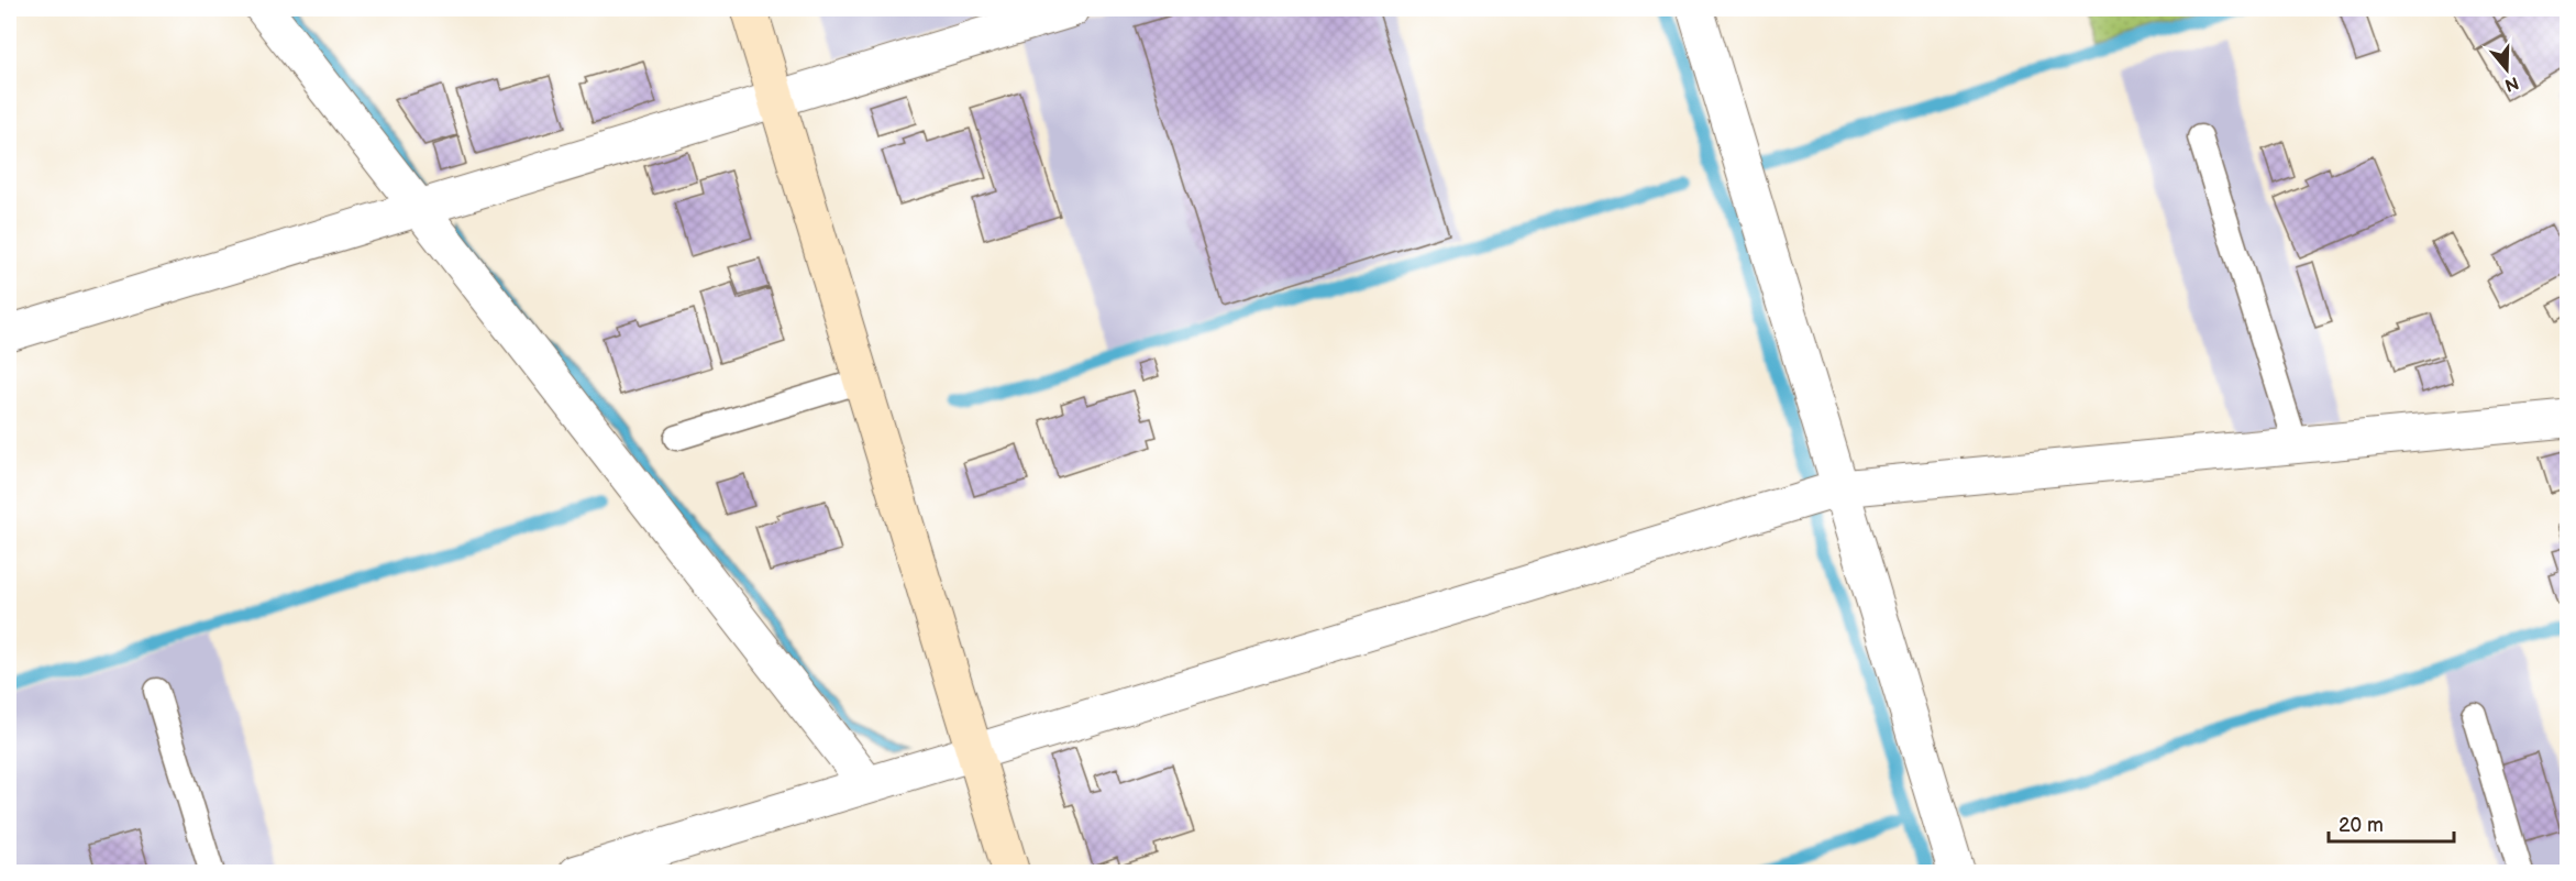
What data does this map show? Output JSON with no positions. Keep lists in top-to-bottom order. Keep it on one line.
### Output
{"scale_bar":"20 m","north":"bottom"}
